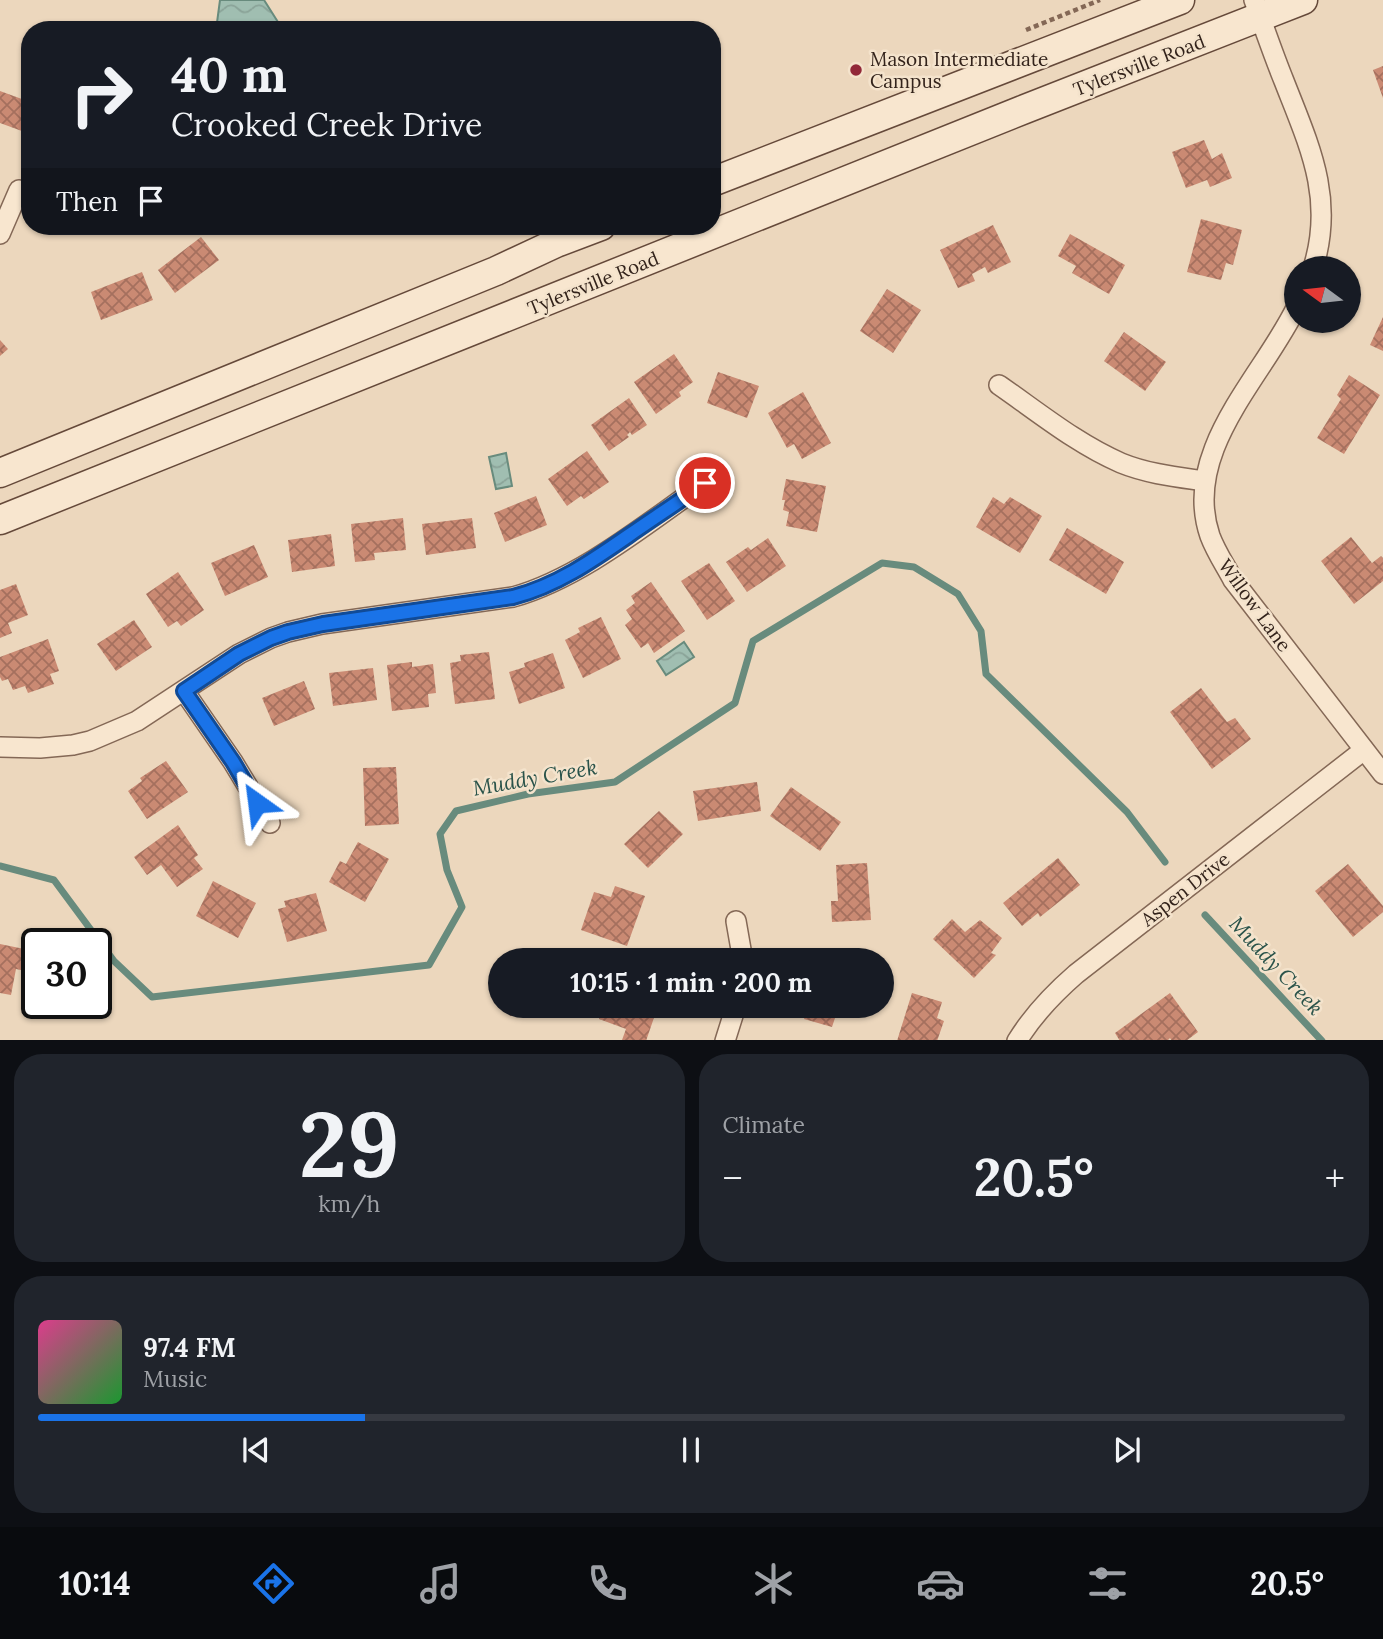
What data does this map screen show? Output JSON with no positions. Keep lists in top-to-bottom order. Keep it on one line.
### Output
{"streets":{"main road":["Tylersville Road"],"street":["Willow Lane","Aspen Drive"]},"crossings":[["Willow Lane","Aspen Drive"]],"water":["Muddy Creek"],"places":["Mason Intermediate Campus"],"north":"left","page":{"turn":["40 m","Crooked Creek Drive"],"then":"Then","limit":"30","trip":"10:15 · 1 min · 200 m","tile":[["29","km/h"],"Climate"],"heat":["−","20.5°","+"],"song":["97.4 FM","Music"],"tabs":["10:14","20.5°"]}}
